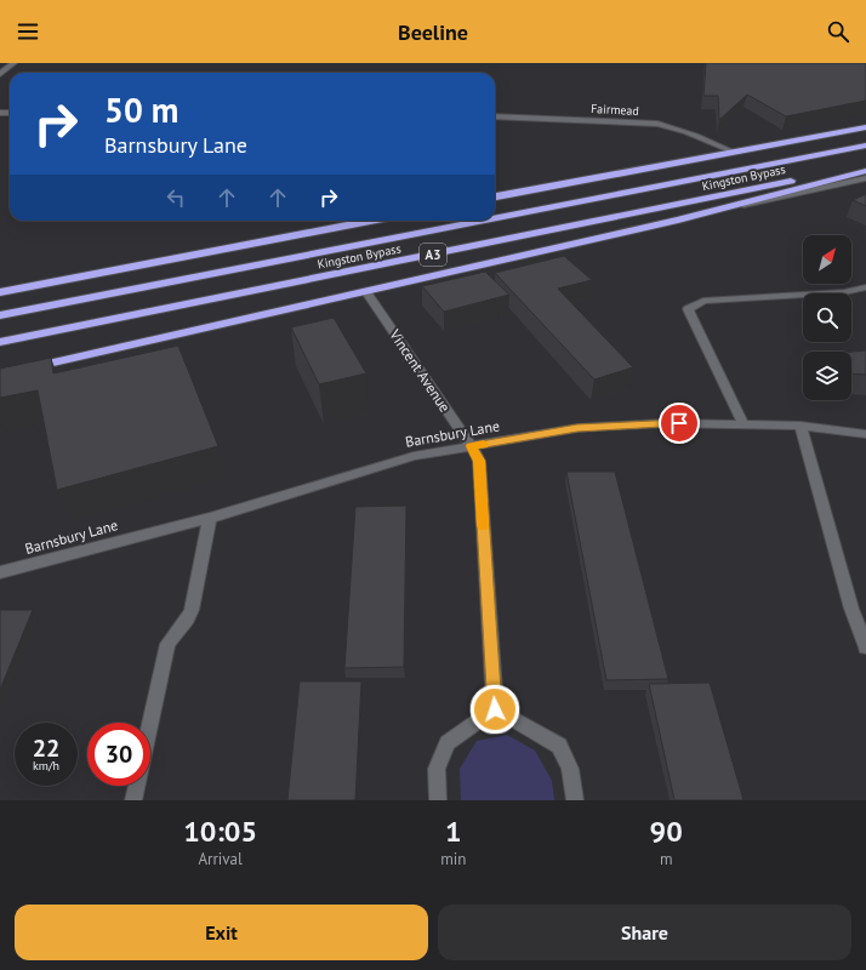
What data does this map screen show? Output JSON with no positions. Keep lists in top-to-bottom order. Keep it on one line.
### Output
{"streets":{"highway":["Kingston Bypass","A3"],"street":["Fairmead","Vincent Avenue","Barnsbury Lane"]},"crossings":[["Vincent Avenue","Barnsbury Lane"]],"north":"top right","page":{"header":"Beeline","turn":["50 m","Barnsbury Lane"],"speed":"22 km/h","limit":"30","eta":["10:05","Arrival","1","min","90","m"],"buttons":["Exit","Share"]}}
